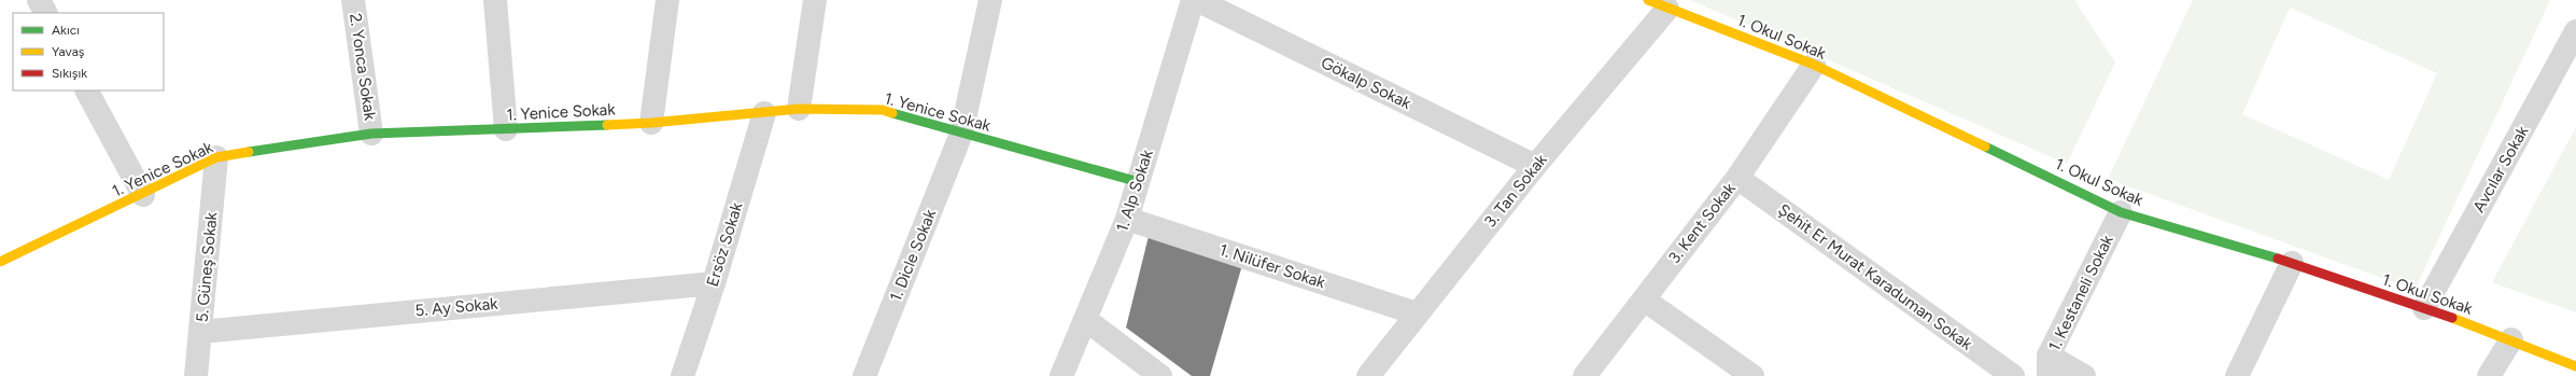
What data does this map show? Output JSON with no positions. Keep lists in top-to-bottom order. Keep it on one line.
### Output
{"streets":{"street":["1. Okul Sokak","2. Yonca Sokak","Gökalp Sokak","1. Yenice Sokak","Avcılar Sokak","1. Alp Sokak","3. Tan Sokak","3. Kent Sokak","Ersöz Sokak","1. Dicle Sokak","1. Nilüfer Sokak","5. Güneş Sokak","Şehit Er Murat Karaduman Sokak","1. Kestaneli Sokak","5. Ay Sokak"]},"crossings":[["1. Okul Sokak","Avcılar Sokak"],["1. Okul Sokak","3. Tan Sokak"],["1. Okul Sokak","3. Kent Sokak"],["1. Okul Sokak","1. Kestaneli Sokak"],["2. Yonca Sokak","1. Yenice Sokak"],["Gökalp Sokak","3. Tan Sokak"],["1. Yenice Sokak","1. Alp Sokak"],["1. Yenice Sokak","Ersöz Sokak"],["1. Yenice Sokak","1. Dicle Sokak"],["1. Yenice Sokak","5. Güneş Sokak"],["1. Alp Sokak","1. Nilüfer Sokak"],["3. Tan Sokak","1. Nilüfer Sokak"],["3. Kent Sokak","Şehit Er Murat Karaduman Sokak"],["Ersöz Sokak","5. Ay Sokak"],["5. Güneş Sokak","5. Ay Sokak"]],"legend":["Akıcı","Yavaş","Sıkışık"]}
